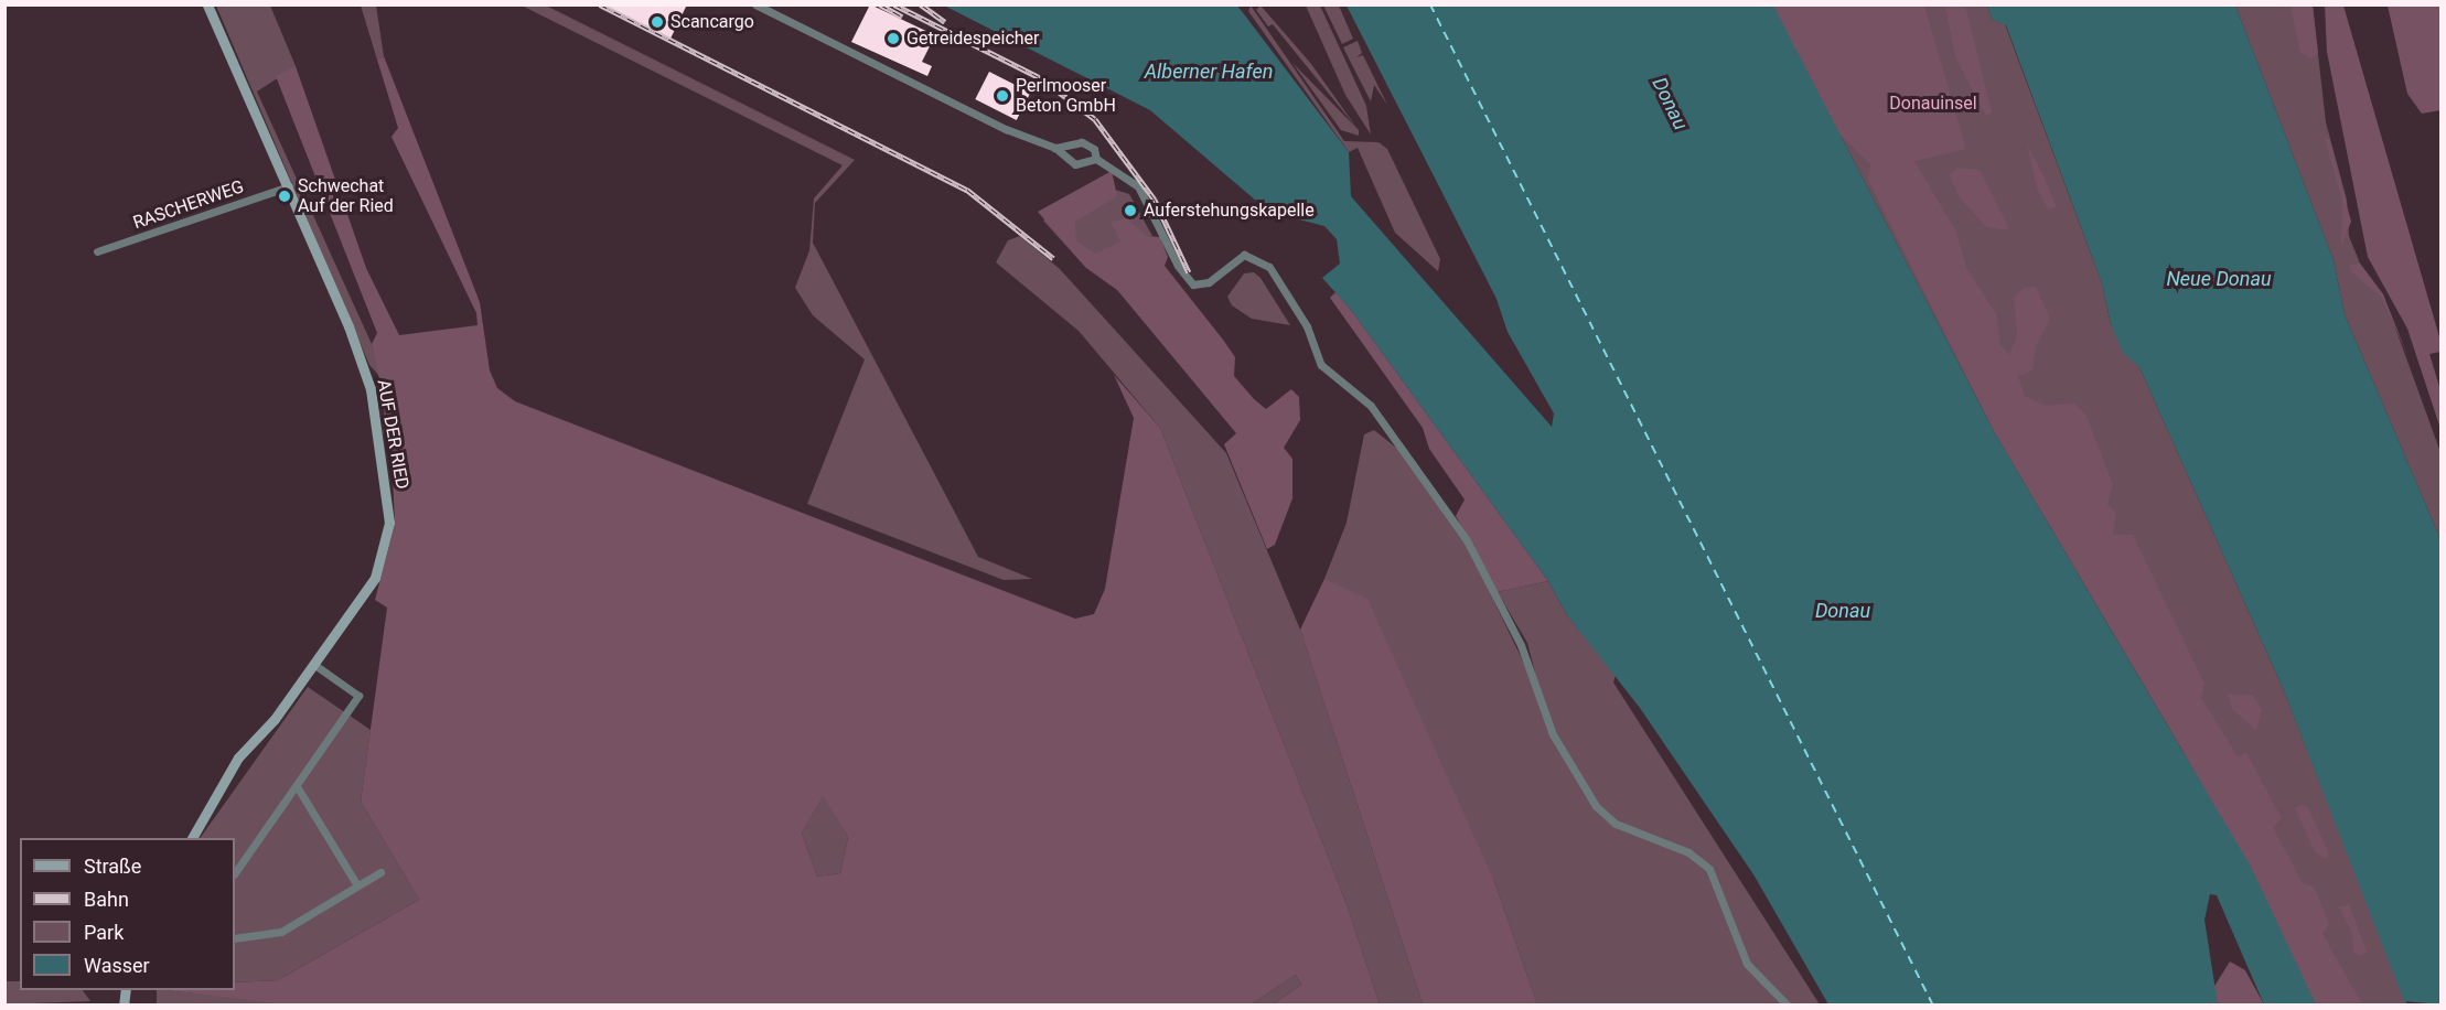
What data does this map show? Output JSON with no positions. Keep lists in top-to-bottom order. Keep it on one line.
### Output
{"streets":{"main road":["AUF DER RIED"],"street":["RASCHERWEG"]},"crossings":[["RASCHERWEG","AUF DER RIED"]],"water":["Alberner Hafen","Donau","Neue Donau"],"parks":["Donauinsel"],"places":["Scancargo","Getreidespeicher","Perlmooser Beton GmbH","Schwechat Auf der Ried","Auferstehungskapelle"],"legend":["Straße","Bahn","Park","Wasser"]}
